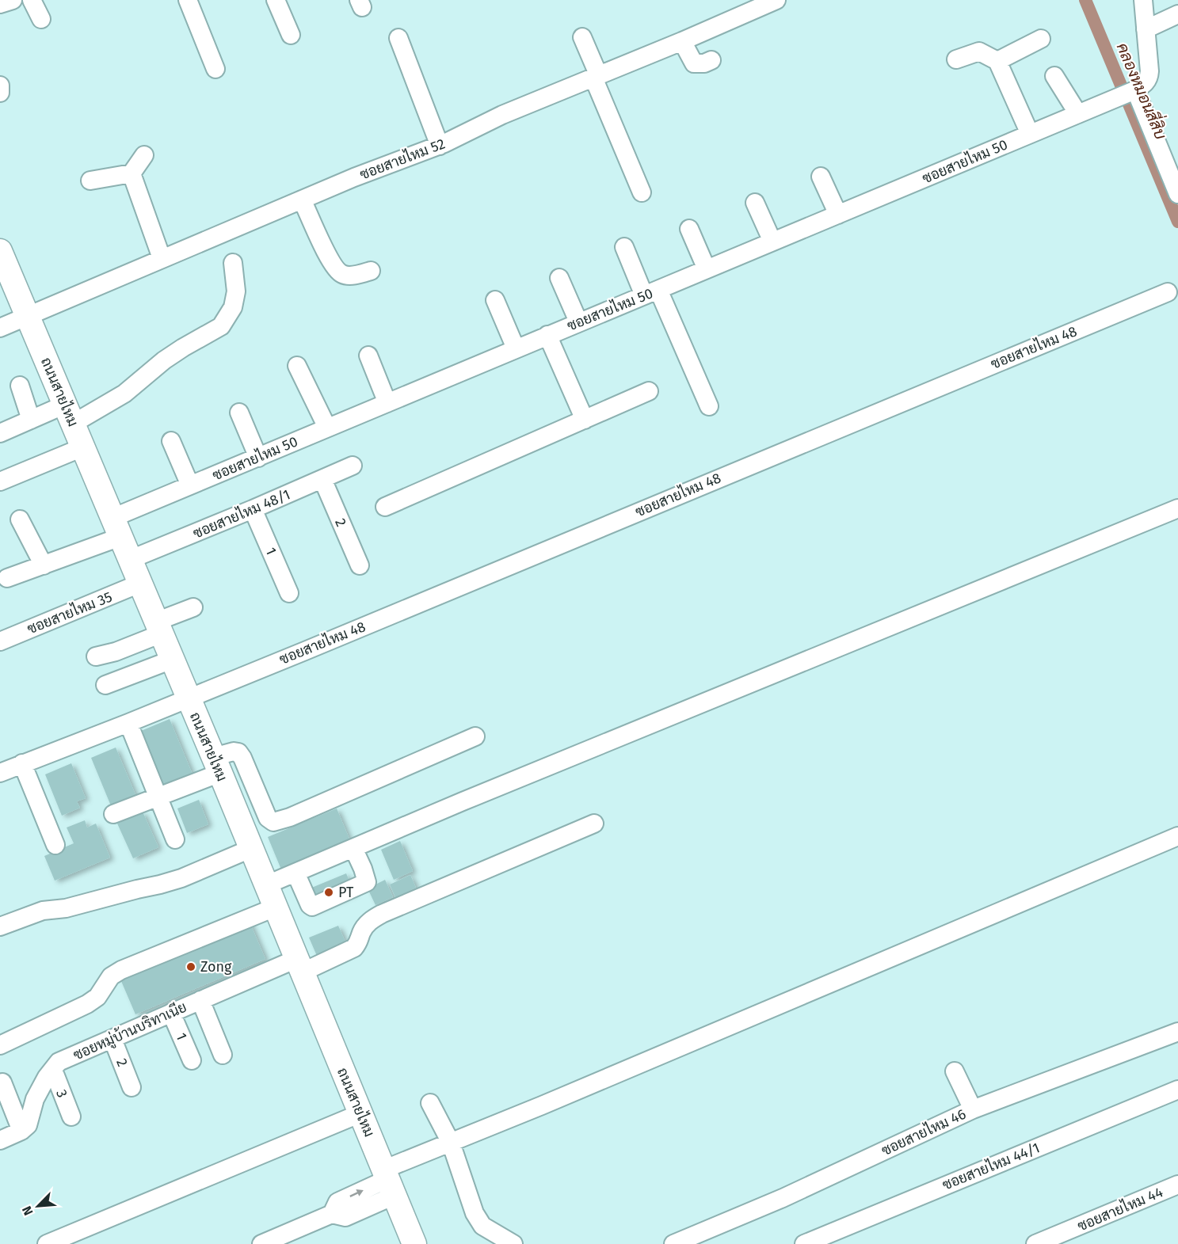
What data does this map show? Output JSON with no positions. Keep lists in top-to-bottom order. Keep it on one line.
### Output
{"streets":{"main road":["ถนนสายไหม"],"street":["ซอยสายไหม 52","ซอยสายไหม 50","ซอยสายไหม 48","ซอยสายไหม 48/1","2","1","ซอยสายไหม 35","ซอยหมู่บ้านบริทาเนีย","3","ซอยสายไหม 46","ซอยสายไหม 44/1","ซอยสายไหม 44"]},"crossings":[["ซอยสายไหม 52","ถนนสายไหม"],["ซอยสายไหม 50","ถนนสายไหม"],["ซอยสายไหม 48","ถนนสายไหม"],["ถนนสายไหม","ซอยสายไหม 48/1"],["ถนนสายไหม","ซอยสายไหม 35"],["ถนนสายไหม","ซอยหมู่บ้านบริทาเนีย"],["ซอยสายไหม 48/1","2"],["ซอยสายไหม 48/1","1"],["2","ซอยหมู่บ้านบริทาเนีย"],["1","ซอยหมู่บ้านบริทาเนีย"],["ซอยหมู่บ้านบริทาเนีย","3"]],"water":["คลองหมอนสี่สิบ"],"places":["PT","Zong"],"north":"bottom left"}
